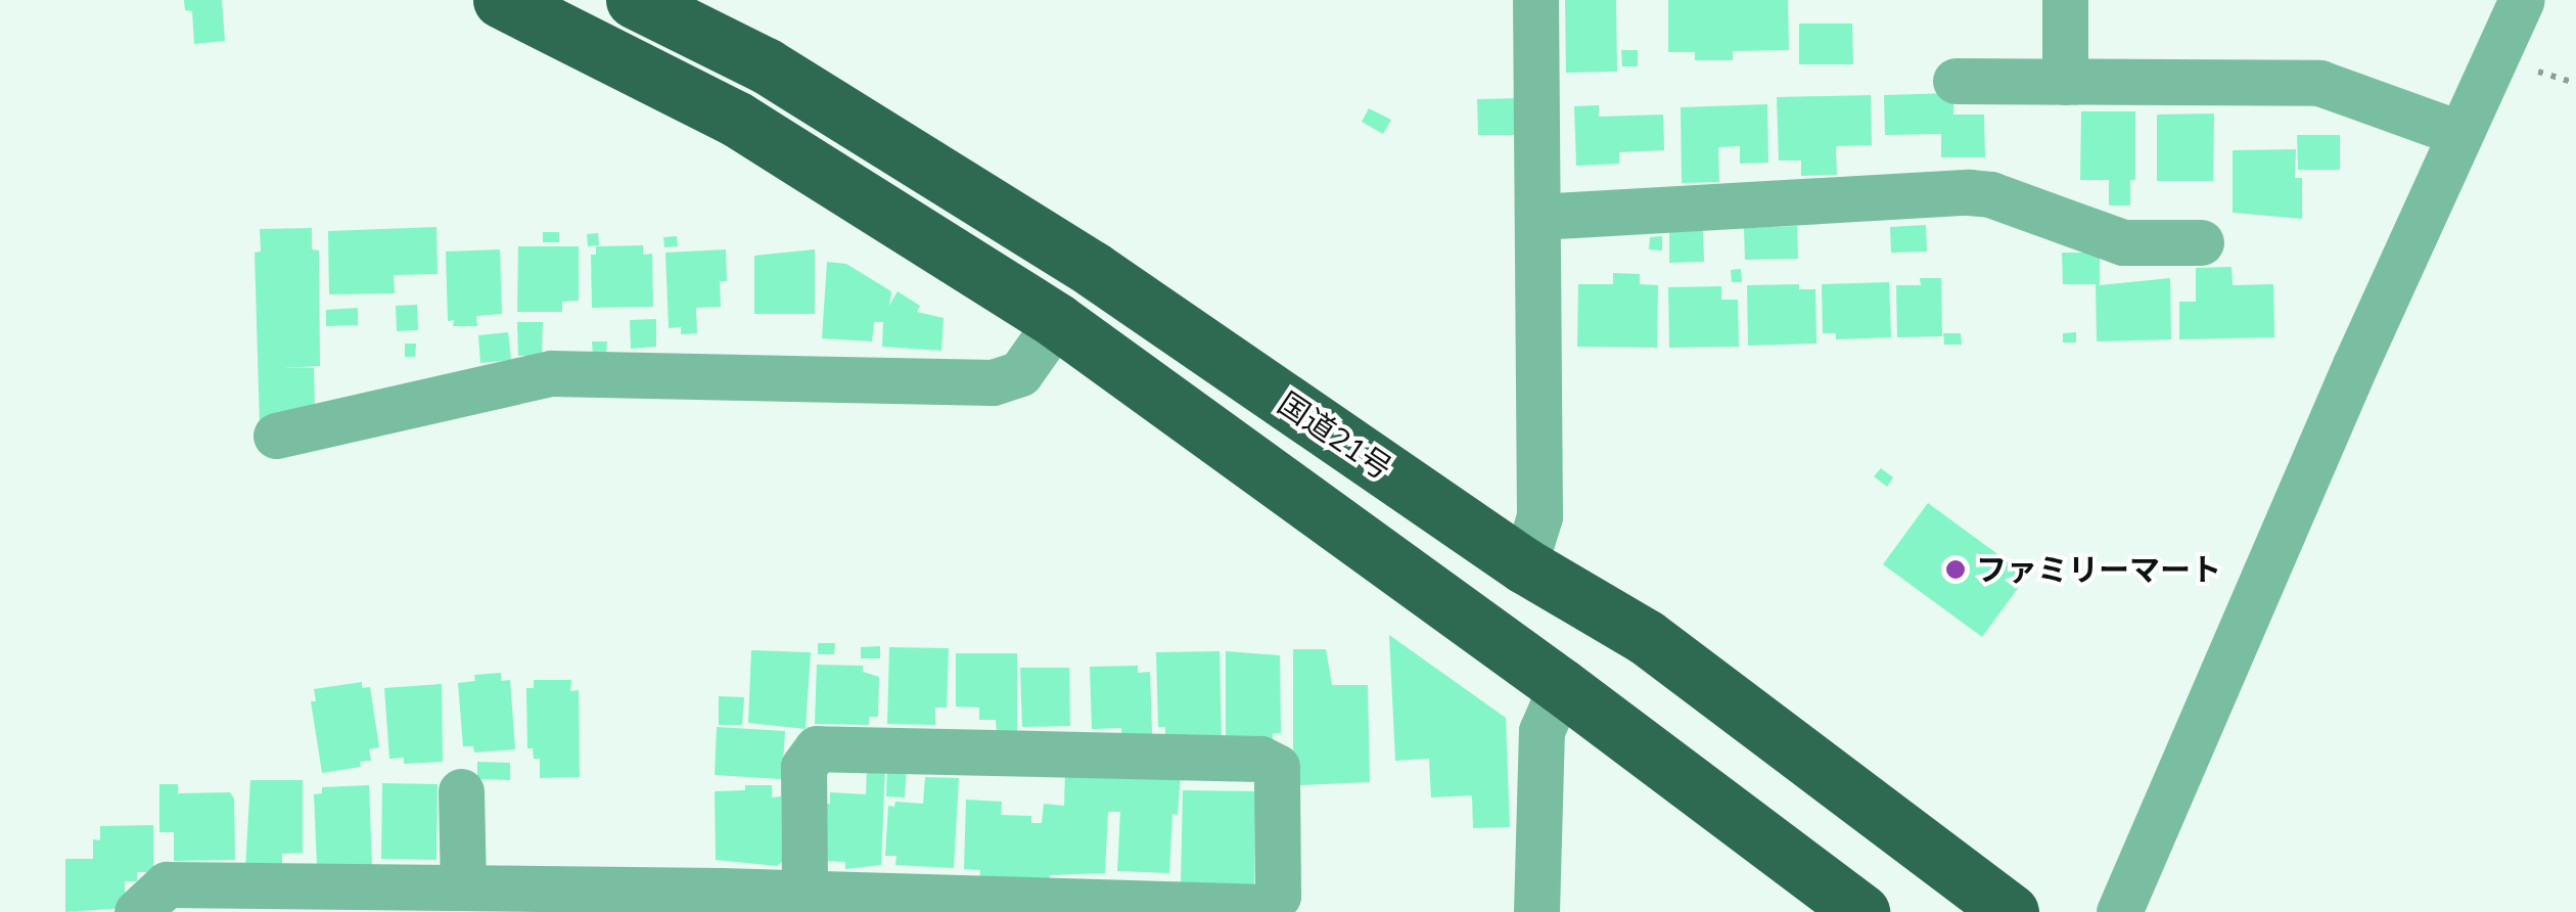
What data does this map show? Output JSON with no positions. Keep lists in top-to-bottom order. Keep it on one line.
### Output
{"streets":{"highway":["国道21号"]},"places":["ファミリーマート"]}
